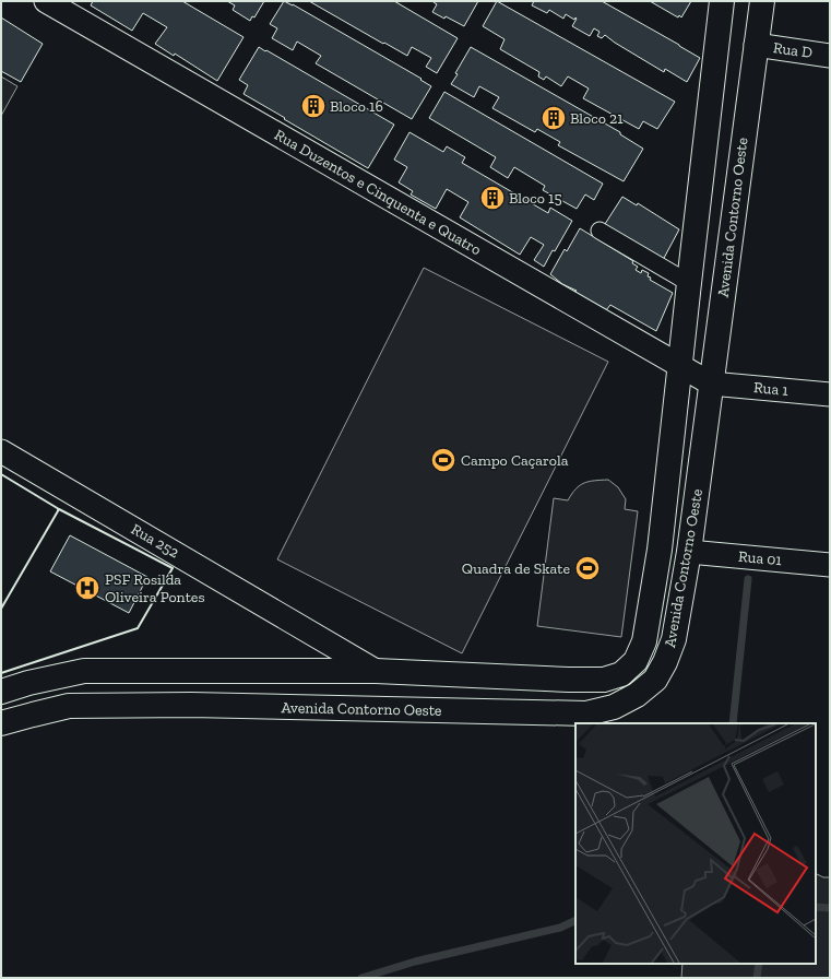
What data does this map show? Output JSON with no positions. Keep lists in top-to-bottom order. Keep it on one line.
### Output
{"streets":{"street":["Rua D","Rua Duzentos e Cinquenta e Quatro","Avenida Contorno Oeste","Rua 1","Rua 252","Rua 01"]},"crossings":[["Rua D","Avenida Contorno Oeste"],["Rua Duzentos e Cinquenta e Quatro","Avenida Contorno Oeste"],["Rua Duzentos e Cinquenta e Quatro","Rua 1"],["Avenida Contorno Oeste","Rua 1"],["Avenida Contorno Oeste","Rua 252"],["Avenida Contorno Oeste","Rua 01"]],"places":{"building":["Bloco 16","Bloco 21","Bloco 15"],"sports":["Campo Caçarola","Quadra de Skate"],"hospital":["PSF Rosilda Oliveira Pontes"]}}
